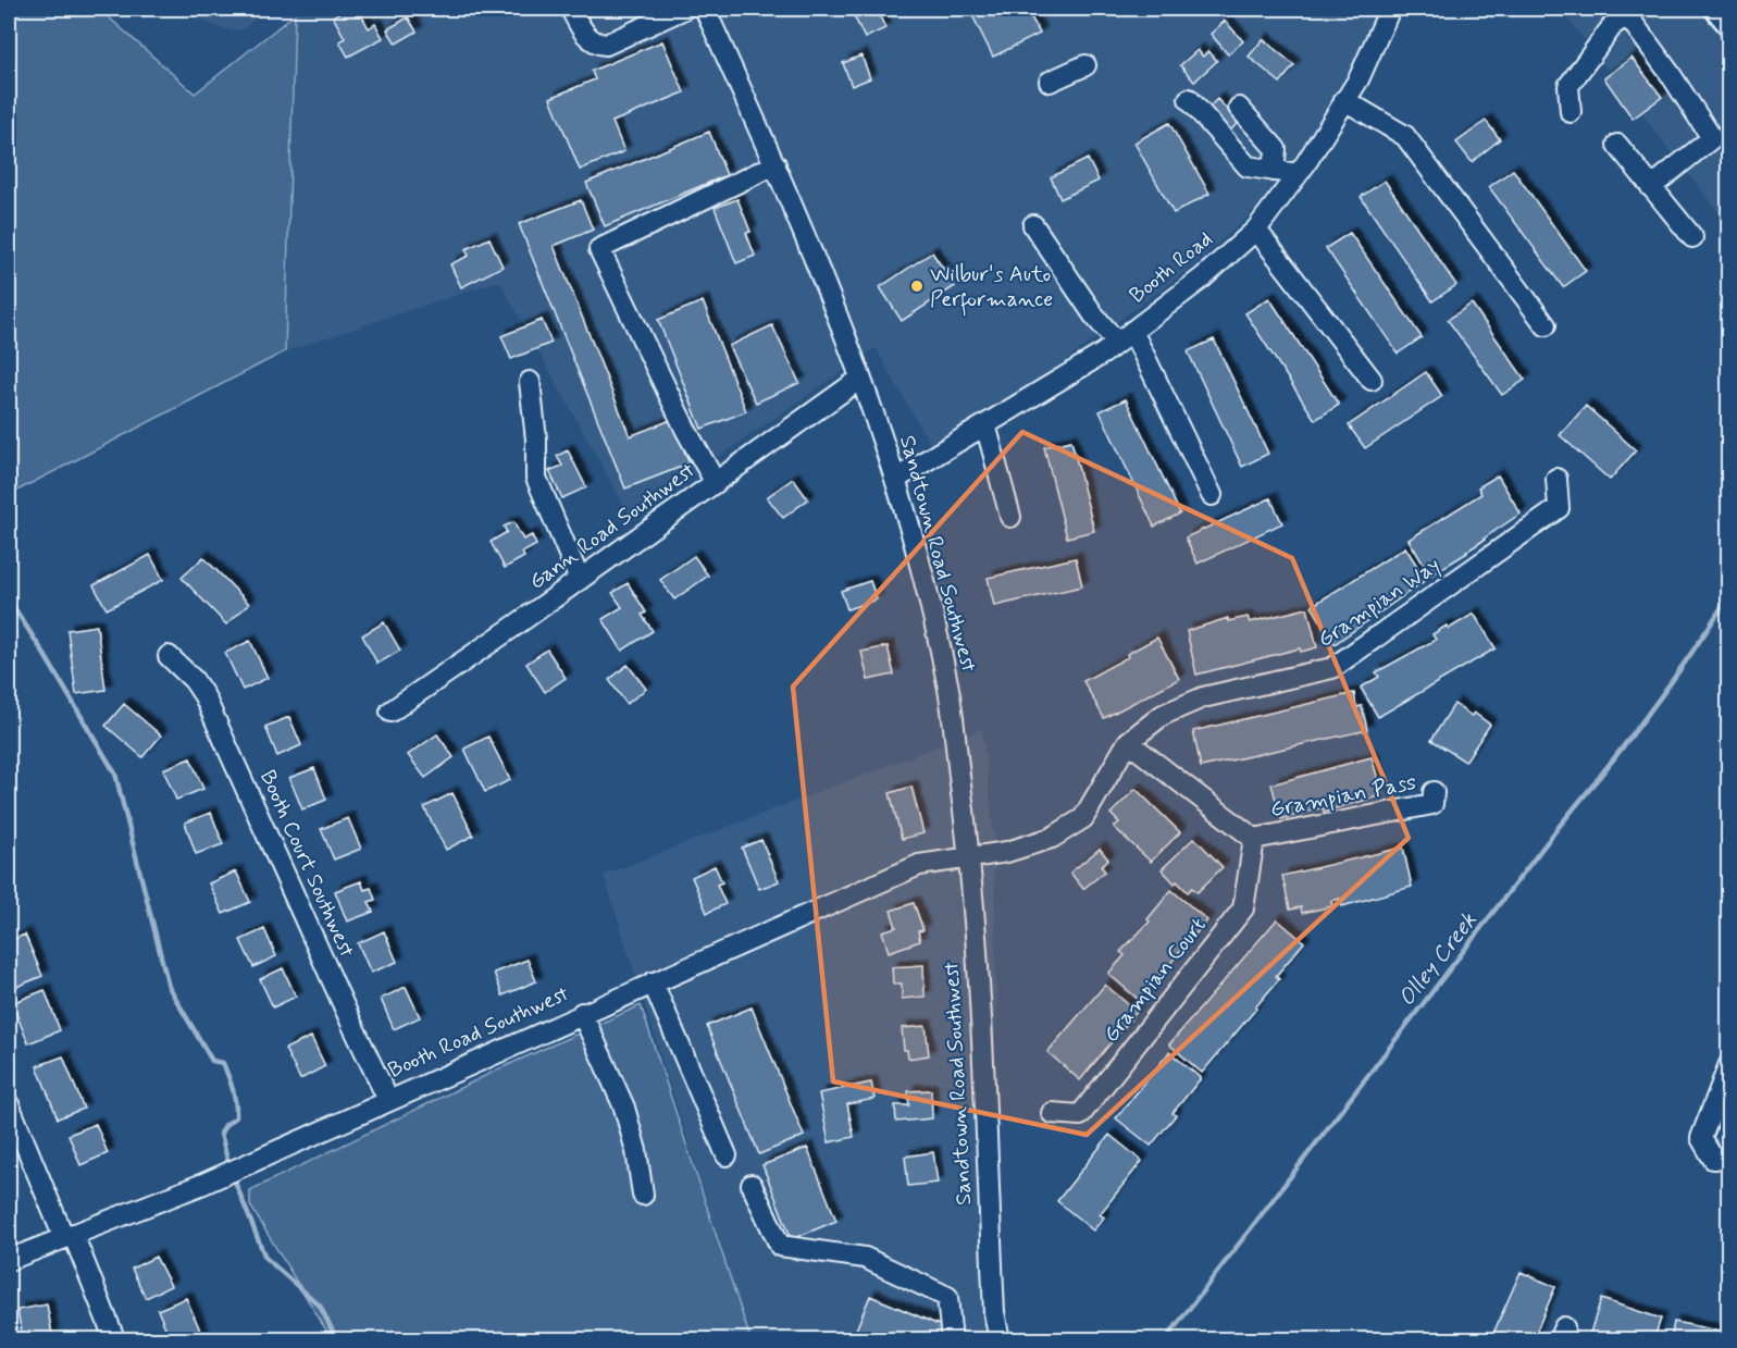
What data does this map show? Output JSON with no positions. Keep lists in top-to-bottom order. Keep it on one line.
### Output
{"streets":{"street":["Booth Road","Gann Road Southwest","Sandtown Road Southwest","Grampian Way","Grampian Pass","Booth Court Southwest","Grampian Court","Booth Road Southwest"]},"crossings":[["Booth Road","Sandtown Road Southwest"],["Gann Road Southwest","Sandtown Road Southwest"],["Sandtown Road Southwest","Grampian Way"],["Sandtown Road Southwest","Booth Road Southwest"],["Grampian Way","Grampian Pass"],["Grampian Way","Booth Road Southwest"],["Grampian Pass","Grampian Court"],["Booth Court Southwest","Booth Road Southwest"]],"water":["Olley Creek"],"places":["Wilbur's Auto Performance"]}
